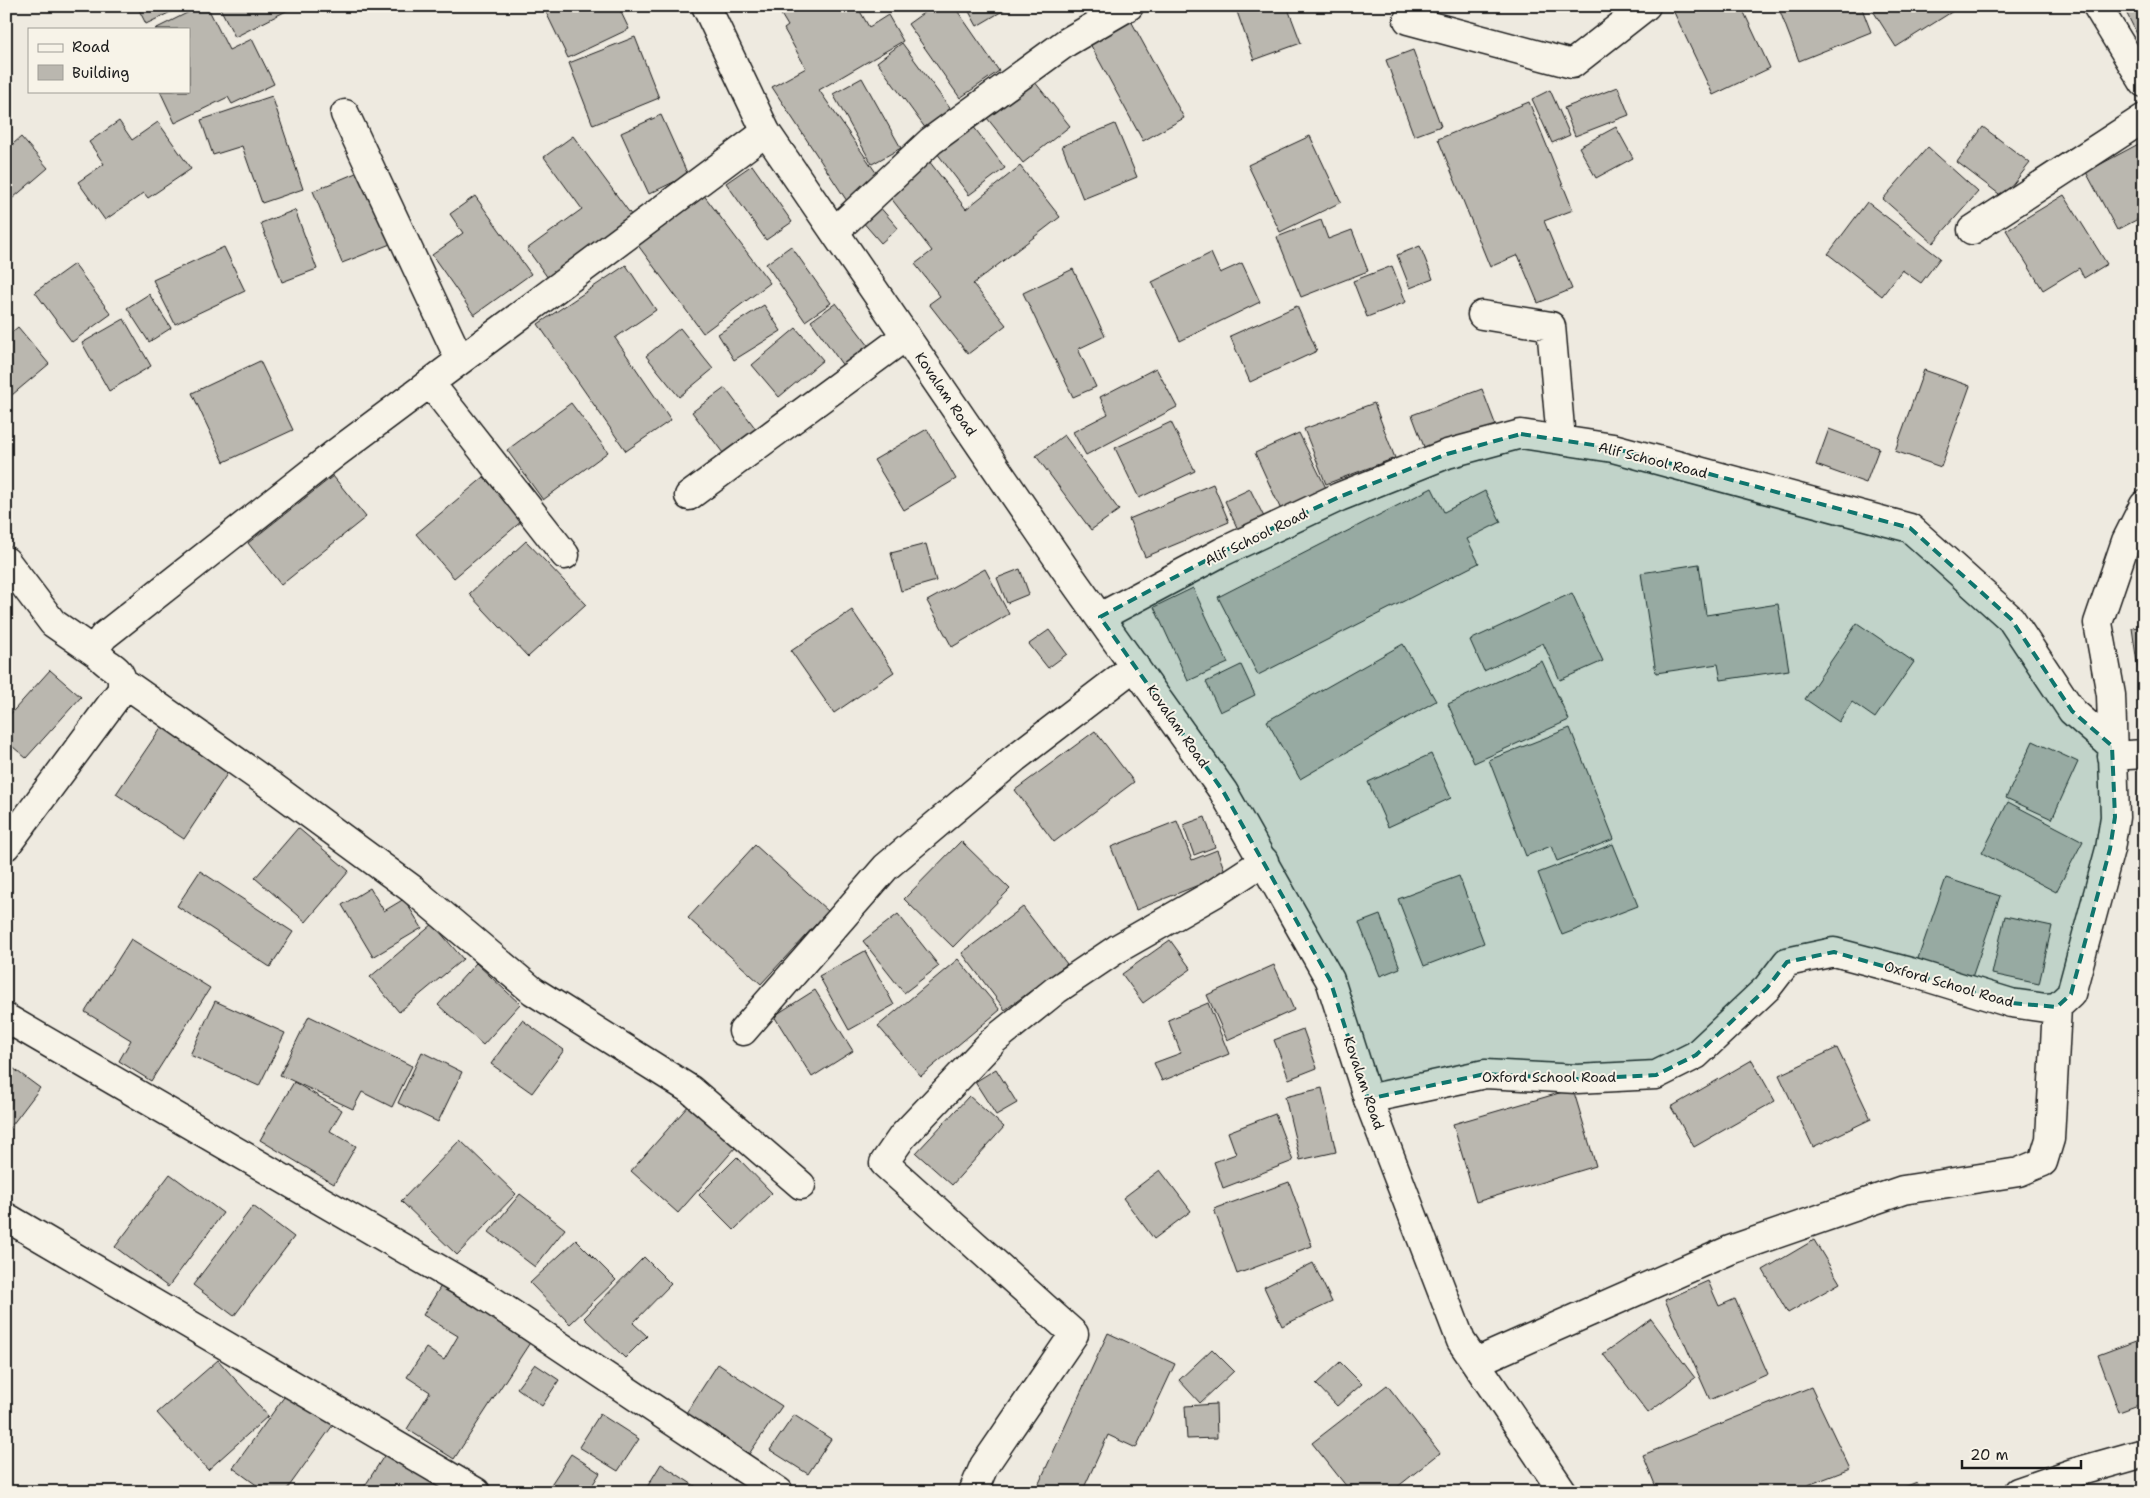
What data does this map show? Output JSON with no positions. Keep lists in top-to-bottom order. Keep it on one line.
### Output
{"streets":{"street":["Kovalam Road","Alif School Road","Oxford School Road"]},"crossings":[["Kovalam Road","Alif School Road"],["Kovalam Road","Oxford School Road"]],"legend":["Road","Building"],"scale_bar":"20 m"}
